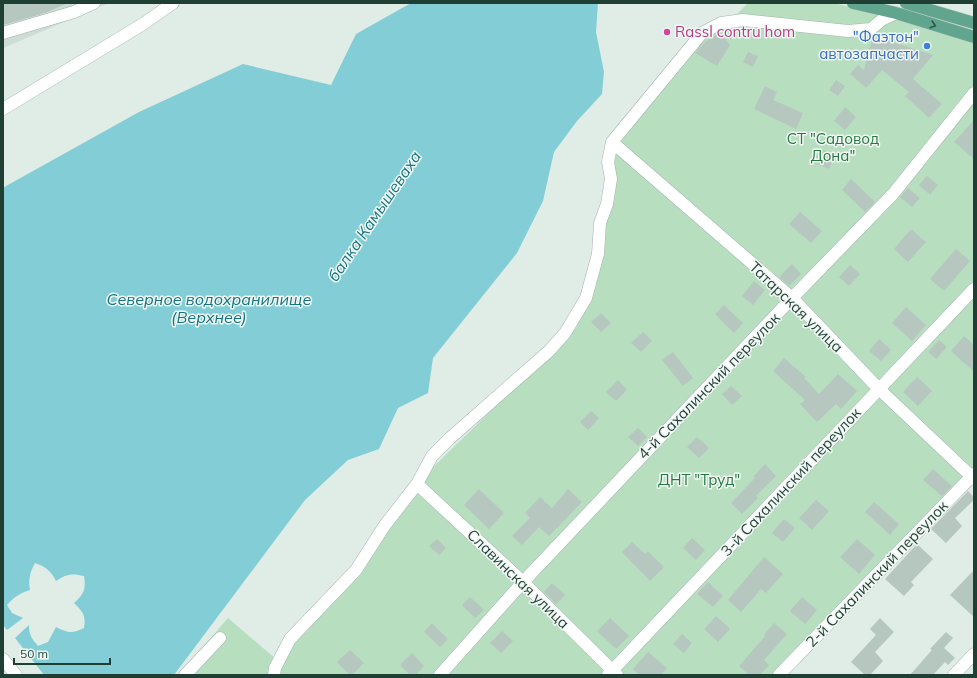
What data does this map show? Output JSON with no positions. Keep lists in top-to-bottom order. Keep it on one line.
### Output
{"streets":{"street":["Татарская улица","4-й Сахалинский переулок","3-й Сахалинский переулок","2-й Сахалинский переулок","Славинская улица"]},"crossings":[["Татарская улица","4-й Сахалинский переулок"],["Татарская улица","3-й Сахалинский переулок"],["Татарская улица","2-й Сахалинский переулок"],["4-й Сахалинский переулок","Славинская улица"],["3-й Сахалинский переулок","Славинская улица"]],"water":["балка Камышеваха","Северное водохранилище (Верхнее)"],"parks":["СТ \"Садовод Дона\"","ДНТ \"Труд\""],"places":["Rassl contru hom","\"Фаэтон\" автозапчасти"],"scale_bar":"50 m"}
